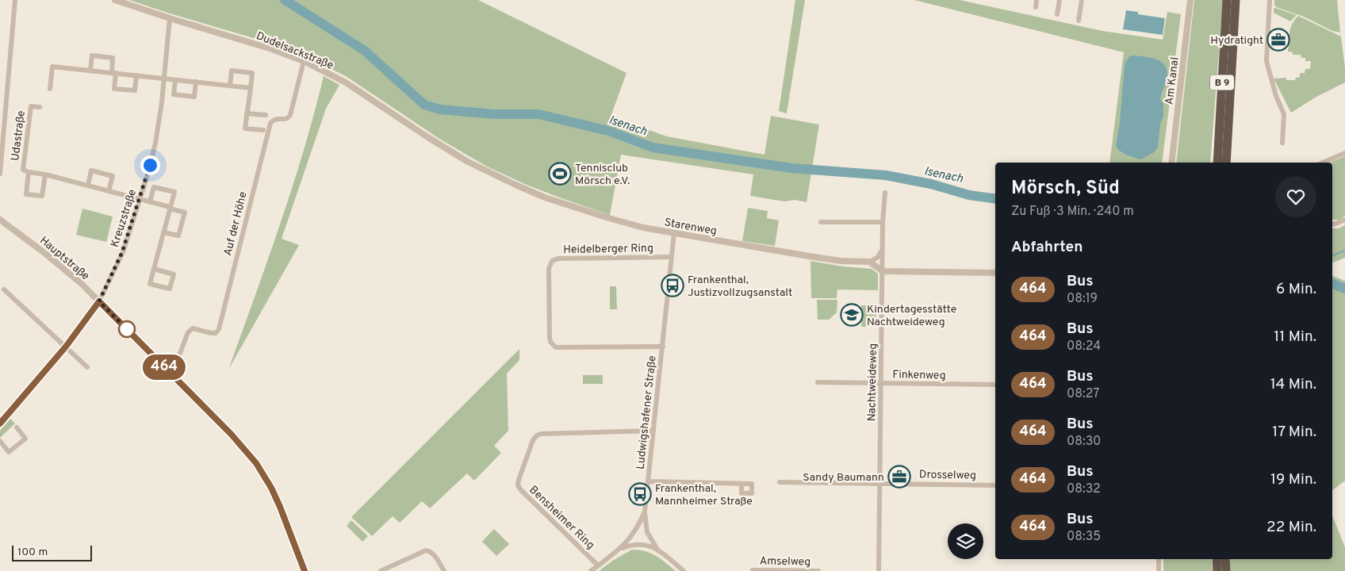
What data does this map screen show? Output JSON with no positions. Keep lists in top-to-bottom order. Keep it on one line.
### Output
{"streets":{"highway":["B 9"],"street":["Dudelsackstraße","Am Kanal","Udastraße","Kreuzstraße","Auf der Höhe","Starenweg","Heidelberger Ring","Hauptstraße","Finkenweg","Nachtweideweg","Ludwigshafener Straße","Drosselweg","Bensheimer Ring","Amselweg"]},"crossings":[["Dudelsackstraße","Kreuzstraße"],["Dudelsackstraße","Auf der Höhe"],["Dudelsackstraße","Starenweg"],["Udastraße","Kreuzstraße"],["Kreuzstraße","Hauptstraße"],["Auf der Höhe","Hauptstraße"],["Starenweg","Ludwigshafener Straße"],["Heidelberger Ring","Ludwigshafener Straße"],["Finkenweg","Nachtweideweg"],["Nachtweideweg","Drosselweg"],["Ludwigshafener Straße","Bensheimer Ring"]],"water":["Isenach"],"places":{"office":["Hydratight","Sandy Baumann"],"sports":["Tennisclub Mörsch e.V."],"bus stop":["Frankenthal, Justizvollzugsanstalt","Frankenthal, Mannheimer Straße"],"school or university":["Kindertagesstätte Nachtweideweg"]},"lines":["bus line 464"],"scale_bar":"100 m","page":{"on_map":"464","heading":[["Mörsch, Süd","Zu Fuß · 3 Min. · 240 m"],"Abfahrten"],"list":[{"mark":"464","name":"Bus","note":"08:19","value":"6 Min."},{"mark":"464","name":"Bus","note":"08:24","value":"11 Min."},{"mark":"464","name":"Bus","note":"08:27","value":"14 Min."},{"mark":"464","name":"Bus","note":"08:30","value":"17 Min."},{"mark":"464","name":"Bus","note":"08:32","value":"19 Min."},{"mark":"464","name":"Bus","note":"08:35","value":"22 Min."}],"scale":"100 m"}}
